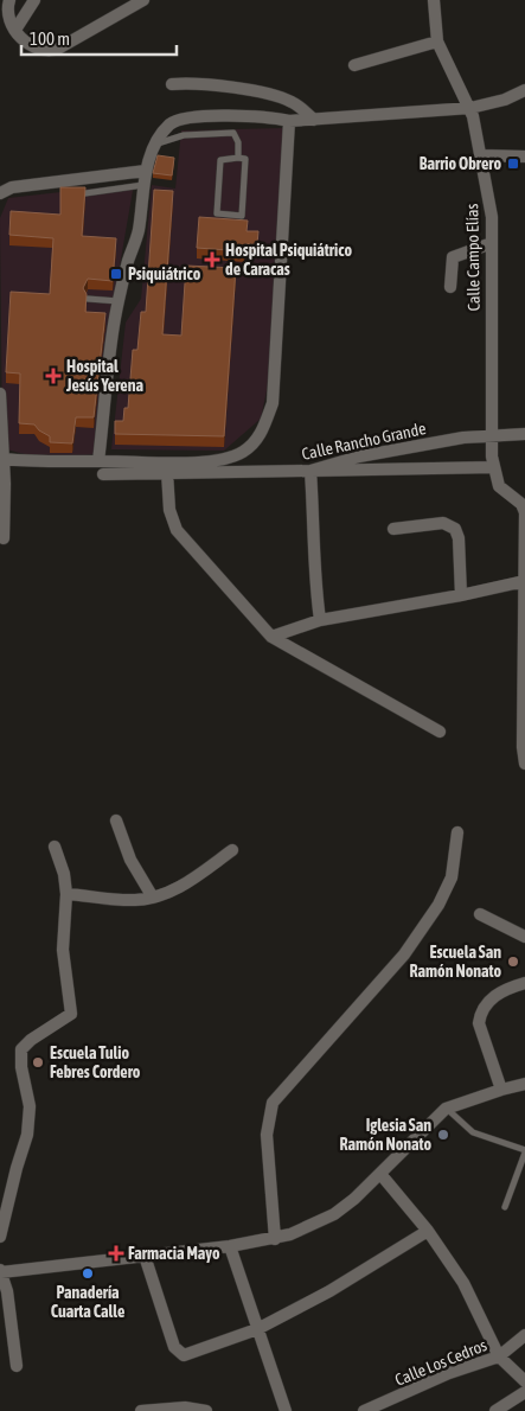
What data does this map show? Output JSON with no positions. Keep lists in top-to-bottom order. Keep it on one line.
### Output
{"streets":{"street":["Calle Campo Elías","Calle Rancho Grande","Calle Los Cedros"]},"crossings":[["Calle Campo Elías","Calle Rancho Grande"]],"places":{"transit":["Barrio Obrero","Psiquiátrico"],"health":["Hospital Psiquiátrico de Caracas","Hospital Jesús Yerena","Farmacia Mayo"],"other":["Escuela San Ramón Nonato","Escuela Tulio Febres Cordero","Iglesia San Ramón Nonato","Panadería Cuarta Calle"]},"scale_bar":"100 m"}
